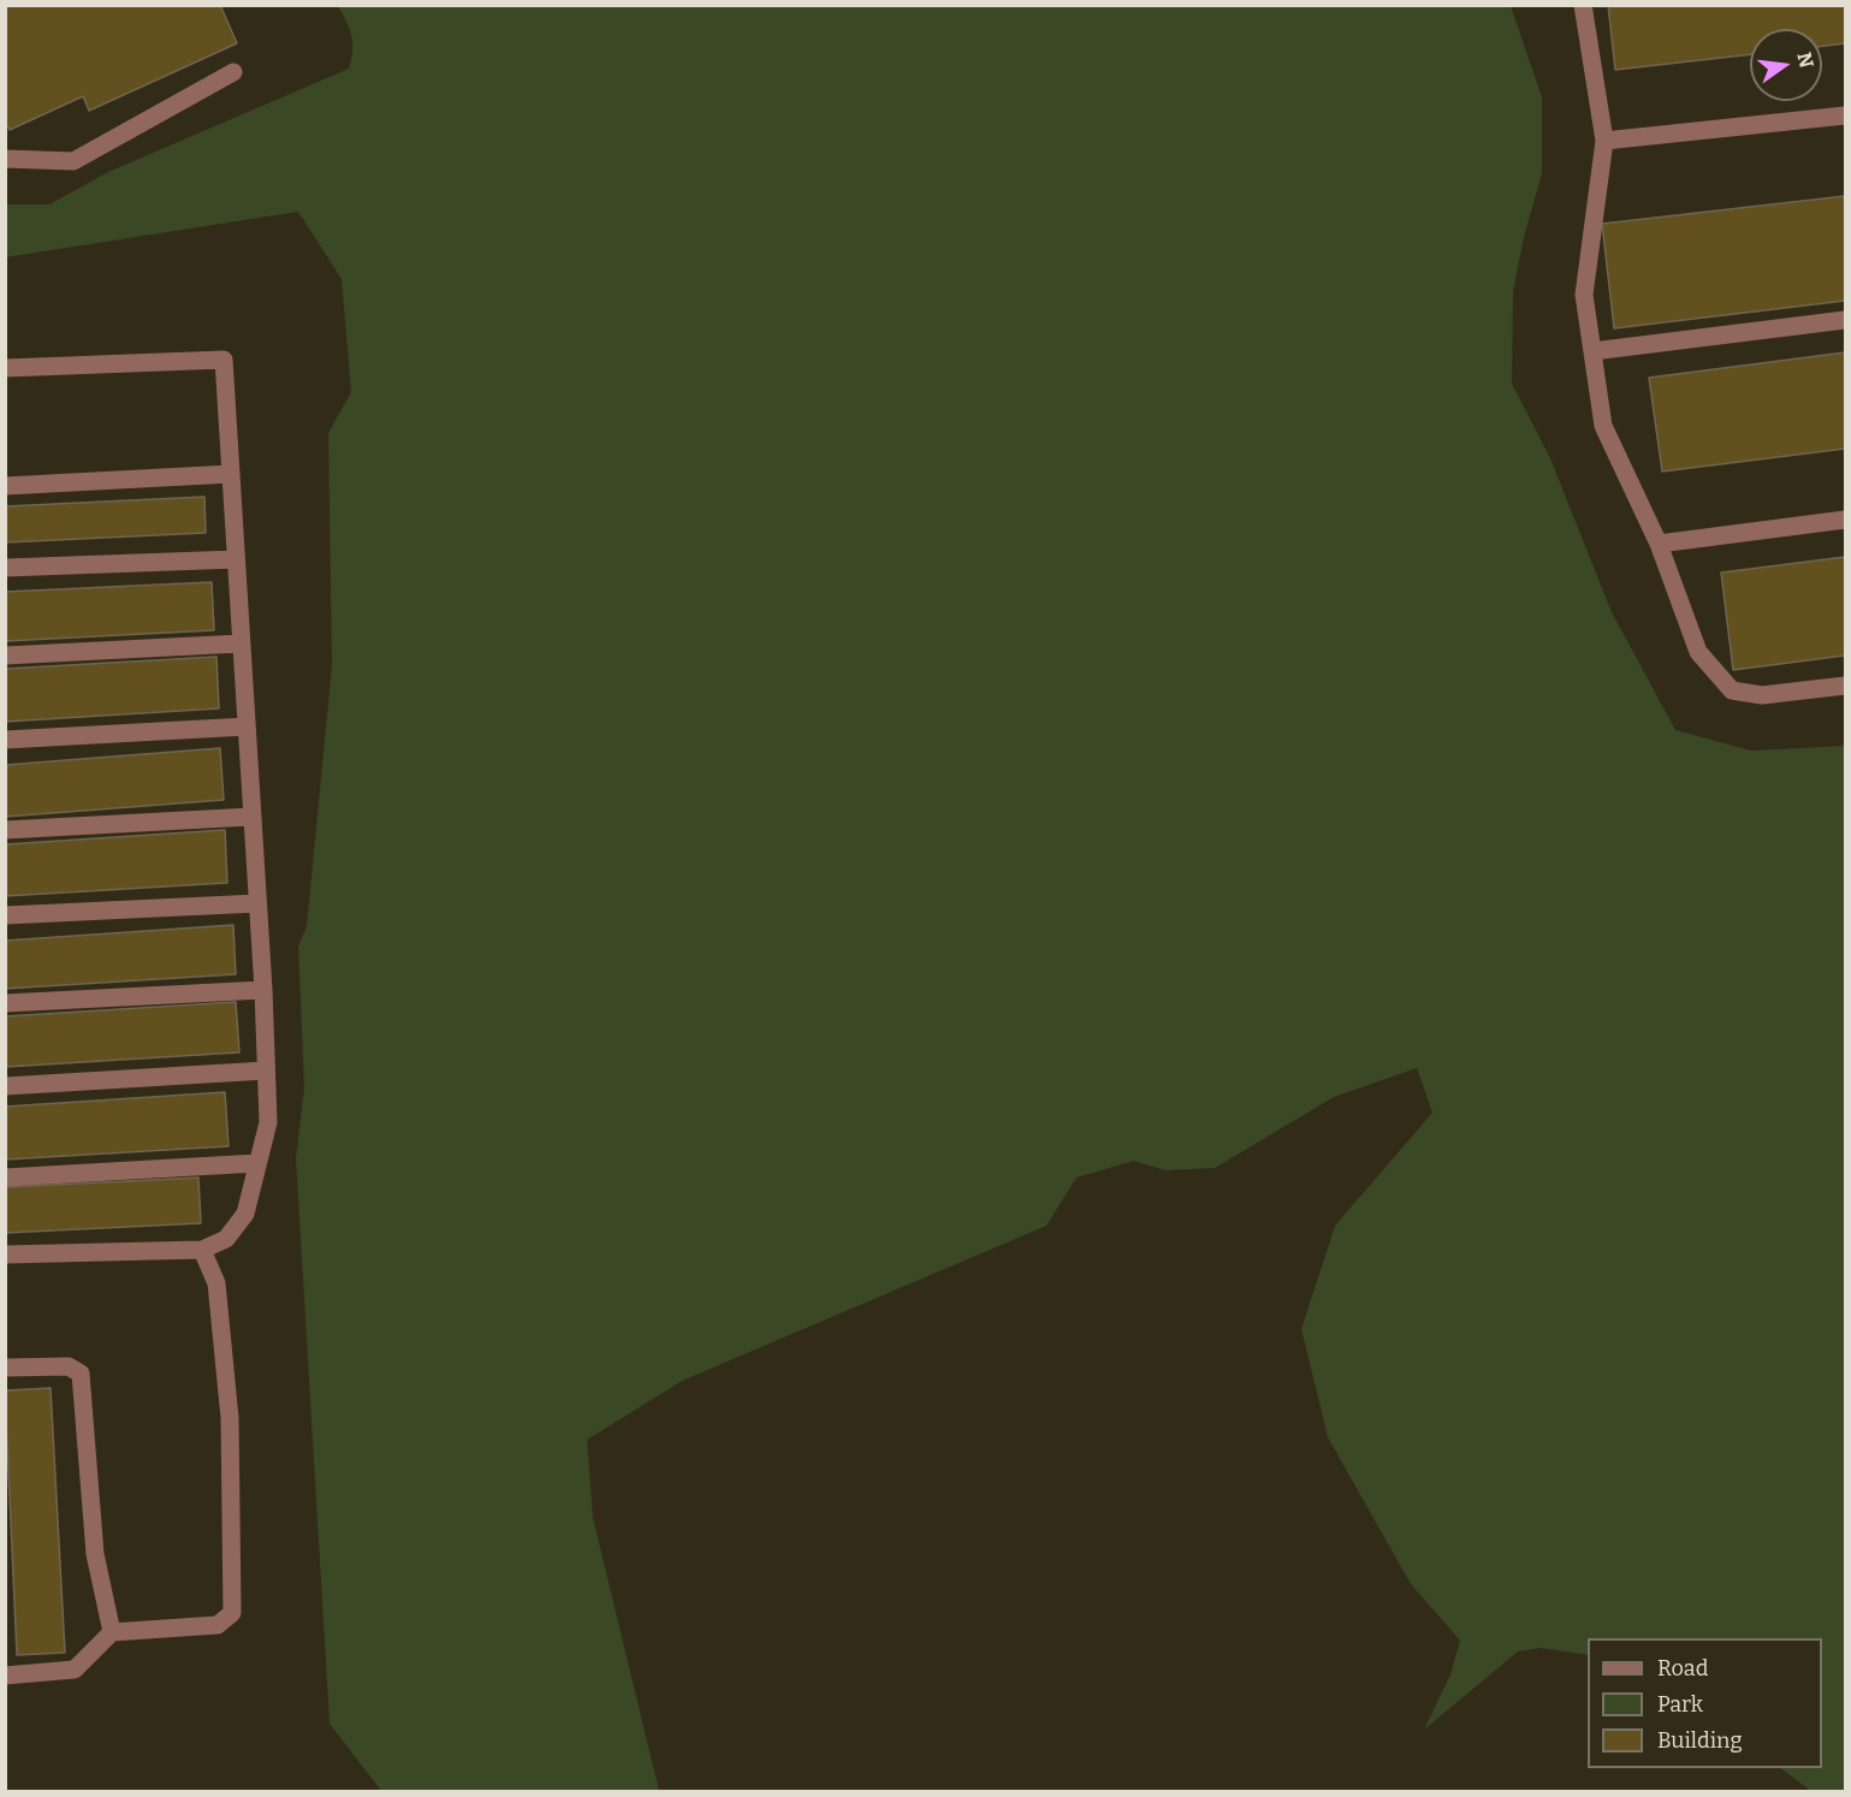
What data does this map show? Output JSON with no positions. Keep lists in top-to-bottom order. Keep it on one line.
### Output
{"legend":["Road","Park","Building"],"north":"right"}
